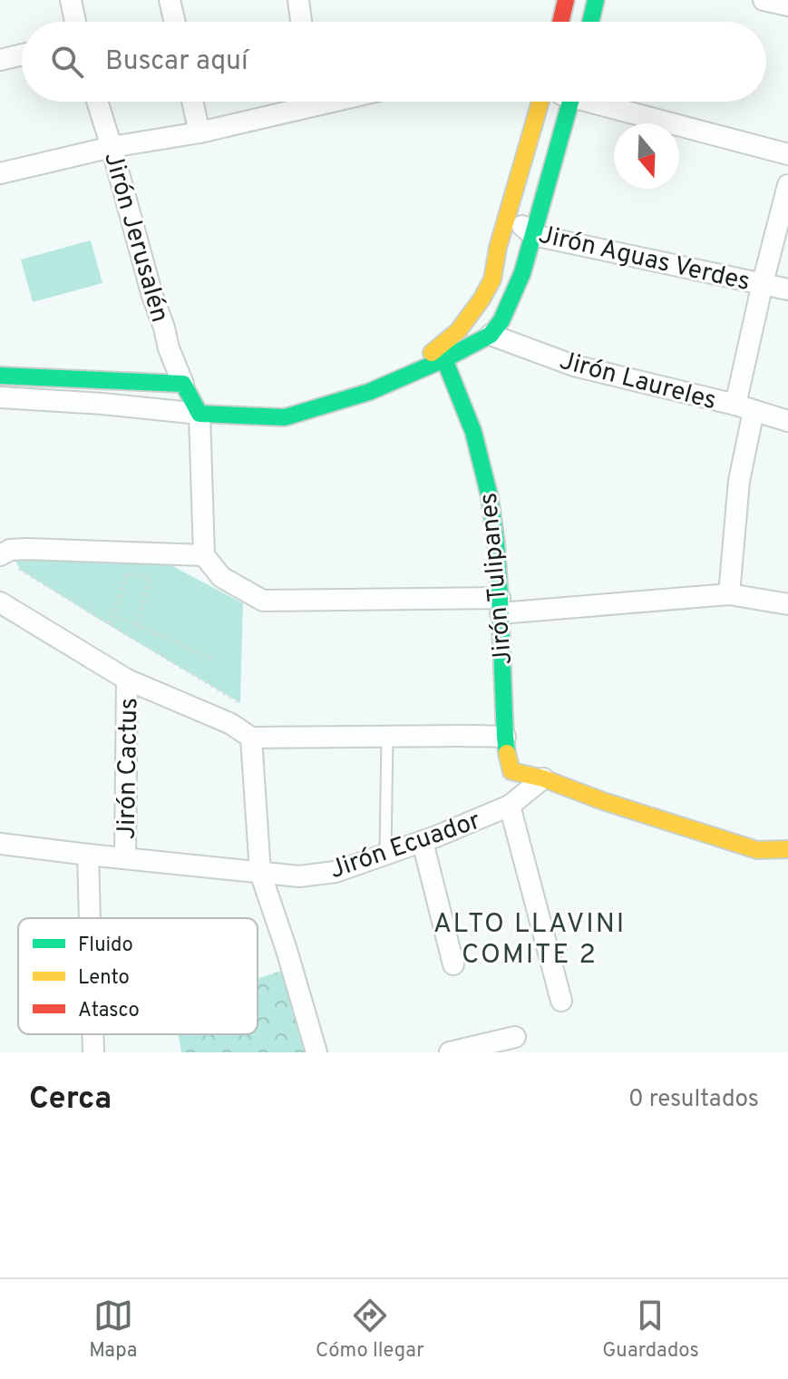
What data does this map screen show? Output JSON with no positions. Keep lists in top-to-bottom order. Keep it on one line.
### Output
{"streets":{"street":["Jirón Jerusalén","Jirón Aguas Verdes","Jirón Laureles","Jirón Tulipanes","Jirón Cactus","Jirón Ecuador"]},"crossings":[["Jirón Tulipanes","Jirón Ecuador"],["Jirón Cactus","Jirón Ecuador"]],"districts":["ALTO LLAVINI COMITE 2"],"legend":["Fluido","Lento","Atasco"],"north":"bottom","page":{"search":"Buscar aquí","heading":["Cerca","0 resultados"],"nav":["Mapa","Cómo llegar","Guardados"]}}
